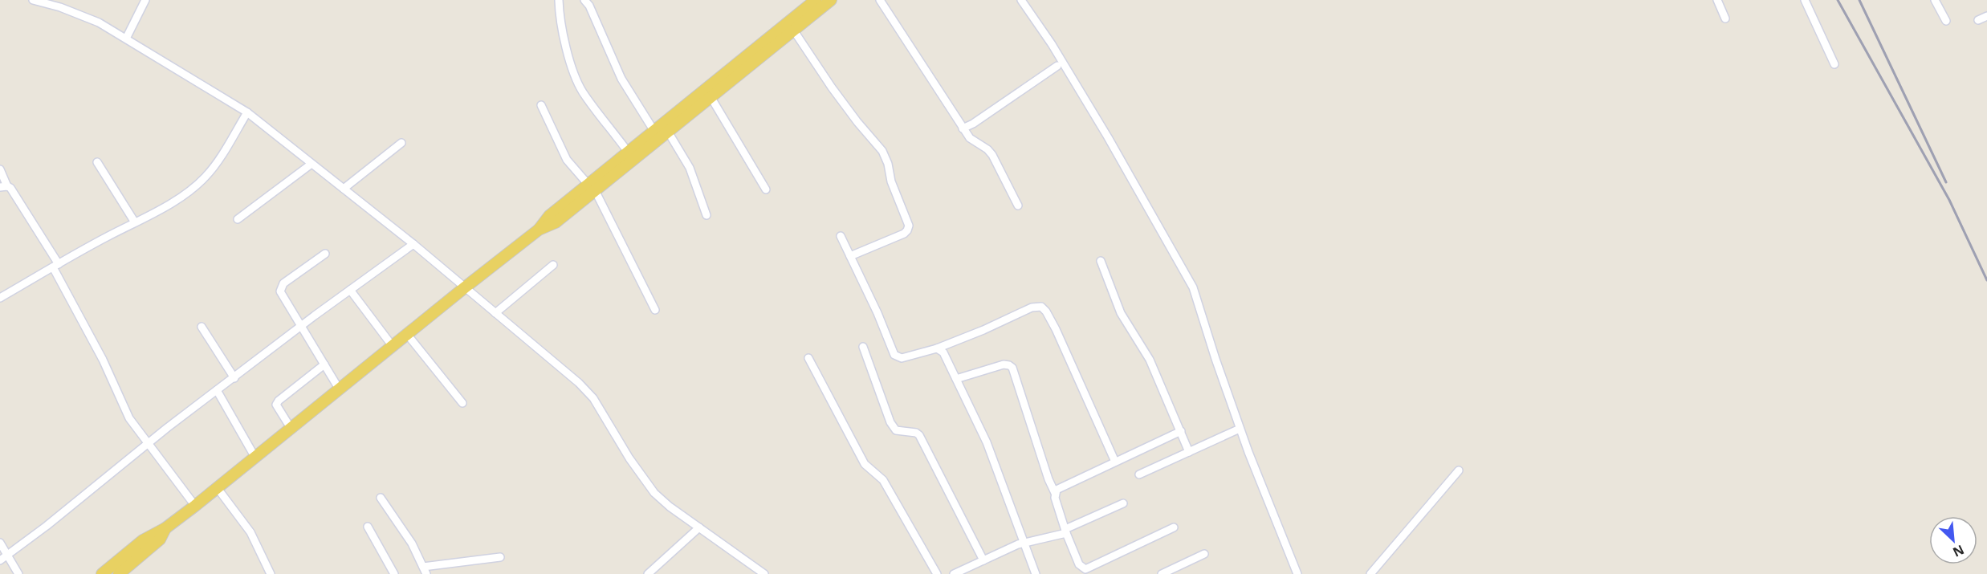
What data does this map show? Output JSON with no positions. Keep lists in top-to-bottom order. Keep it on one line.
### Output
{"north":"bottom right"}
